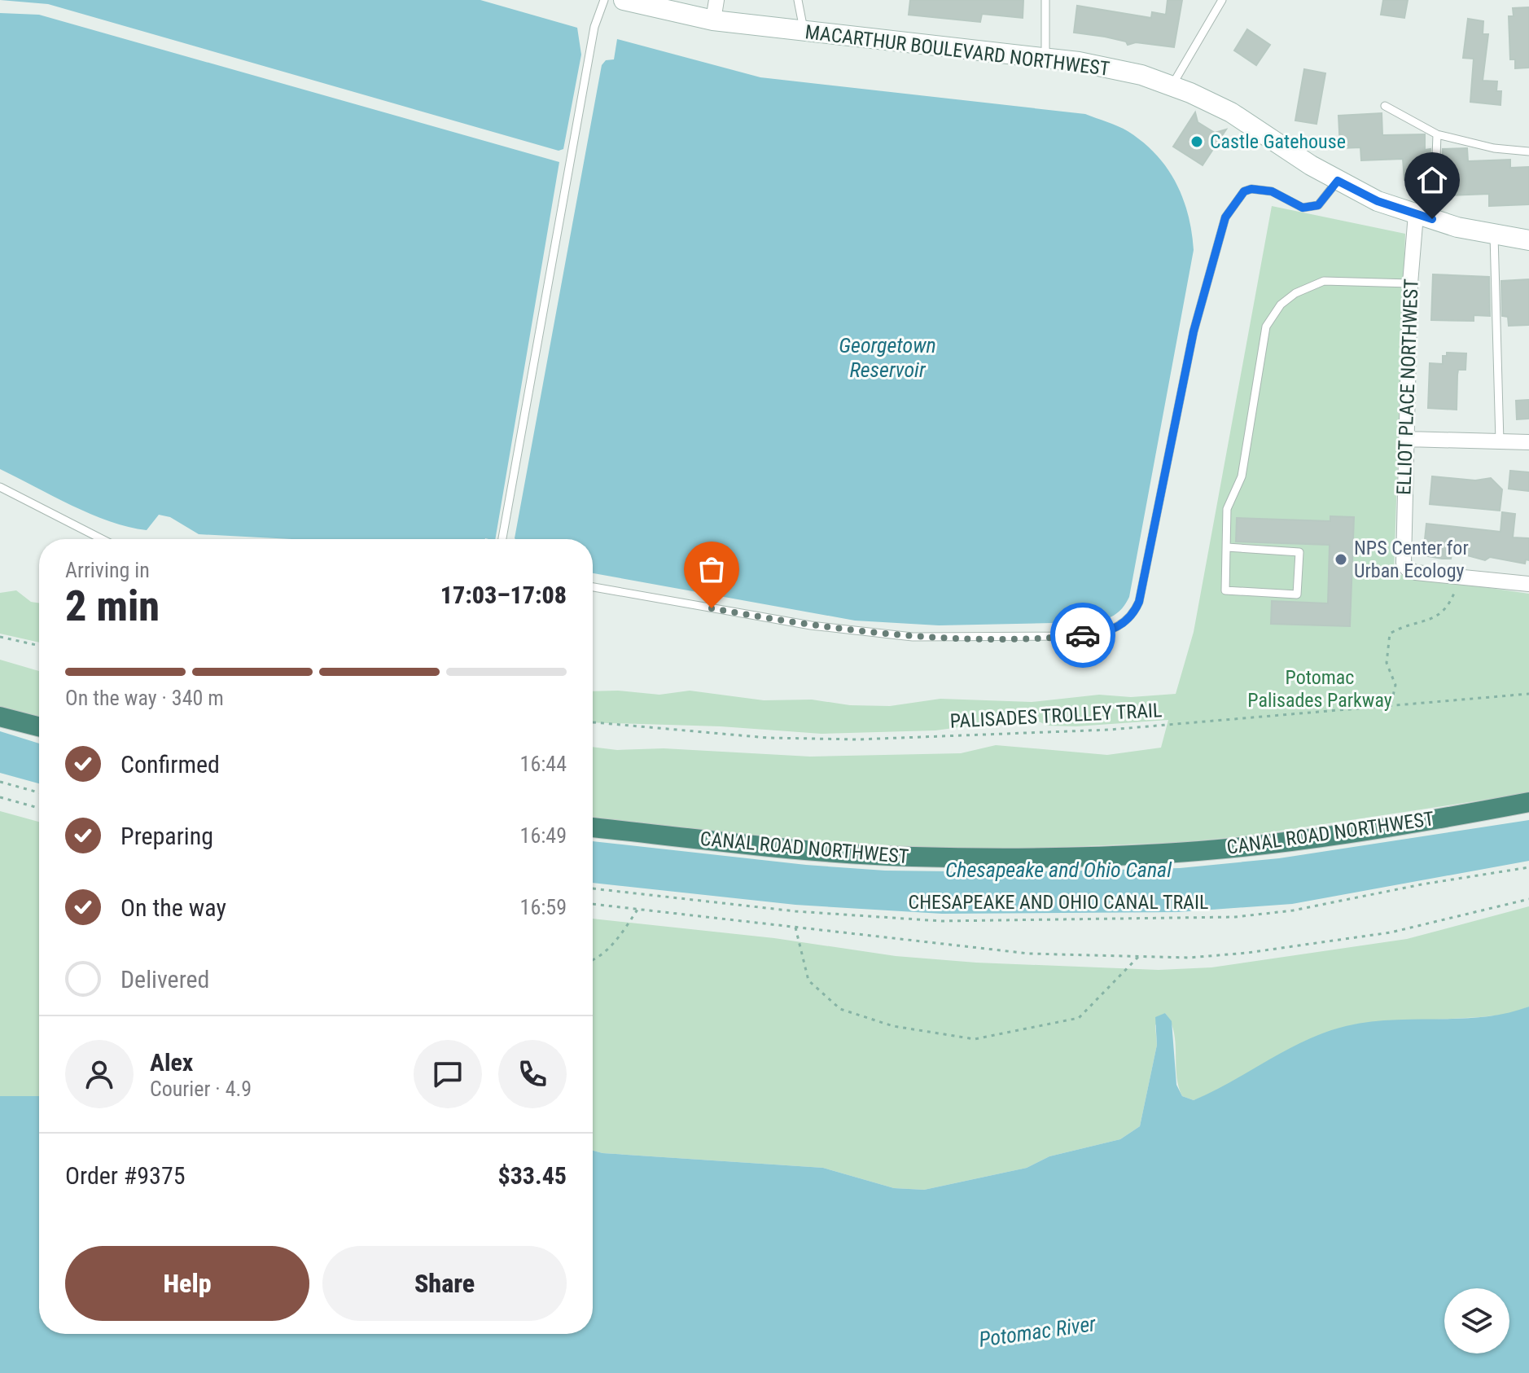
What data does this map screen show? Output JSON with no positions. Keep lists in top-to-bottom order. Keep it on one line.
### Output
{"streets":{"highway":["CANAL ROAD NORTHWEST"],"main road":["MACARTHUR BOULEVARD NORTHWEST"],"street":["ELLIOT PLACE NORTHWEST"],"path":["PALISADES TROLLEY TRAIL","CHESAPEAKE AND OHIO CANAL TRAIL"]},"crossings":[["MACARTHUR BOULEVARD NORTHWEST","ELLIOT PLACE NORTHWEST"]],"water":["Georgetown Reservoir","Chesapeake and Ohio Canal","Potomac River"],"parks":["Potomac Palisades Parkway"],"places":["Castle Gatehouse","NPS Center for Urban Ecology"],"page":{"heading":["2 min","Arriving in","17:03–17:08"],"panel":["Alex","Courier · 4.9","Order #9375","$33.45"],"bar":"On the way · 340 m","list":[["Confirmed","16:44"],["Preparing","16:49"],["On the way","16:59"],"Delivered"],"buttons":["Help","Share"]}}
